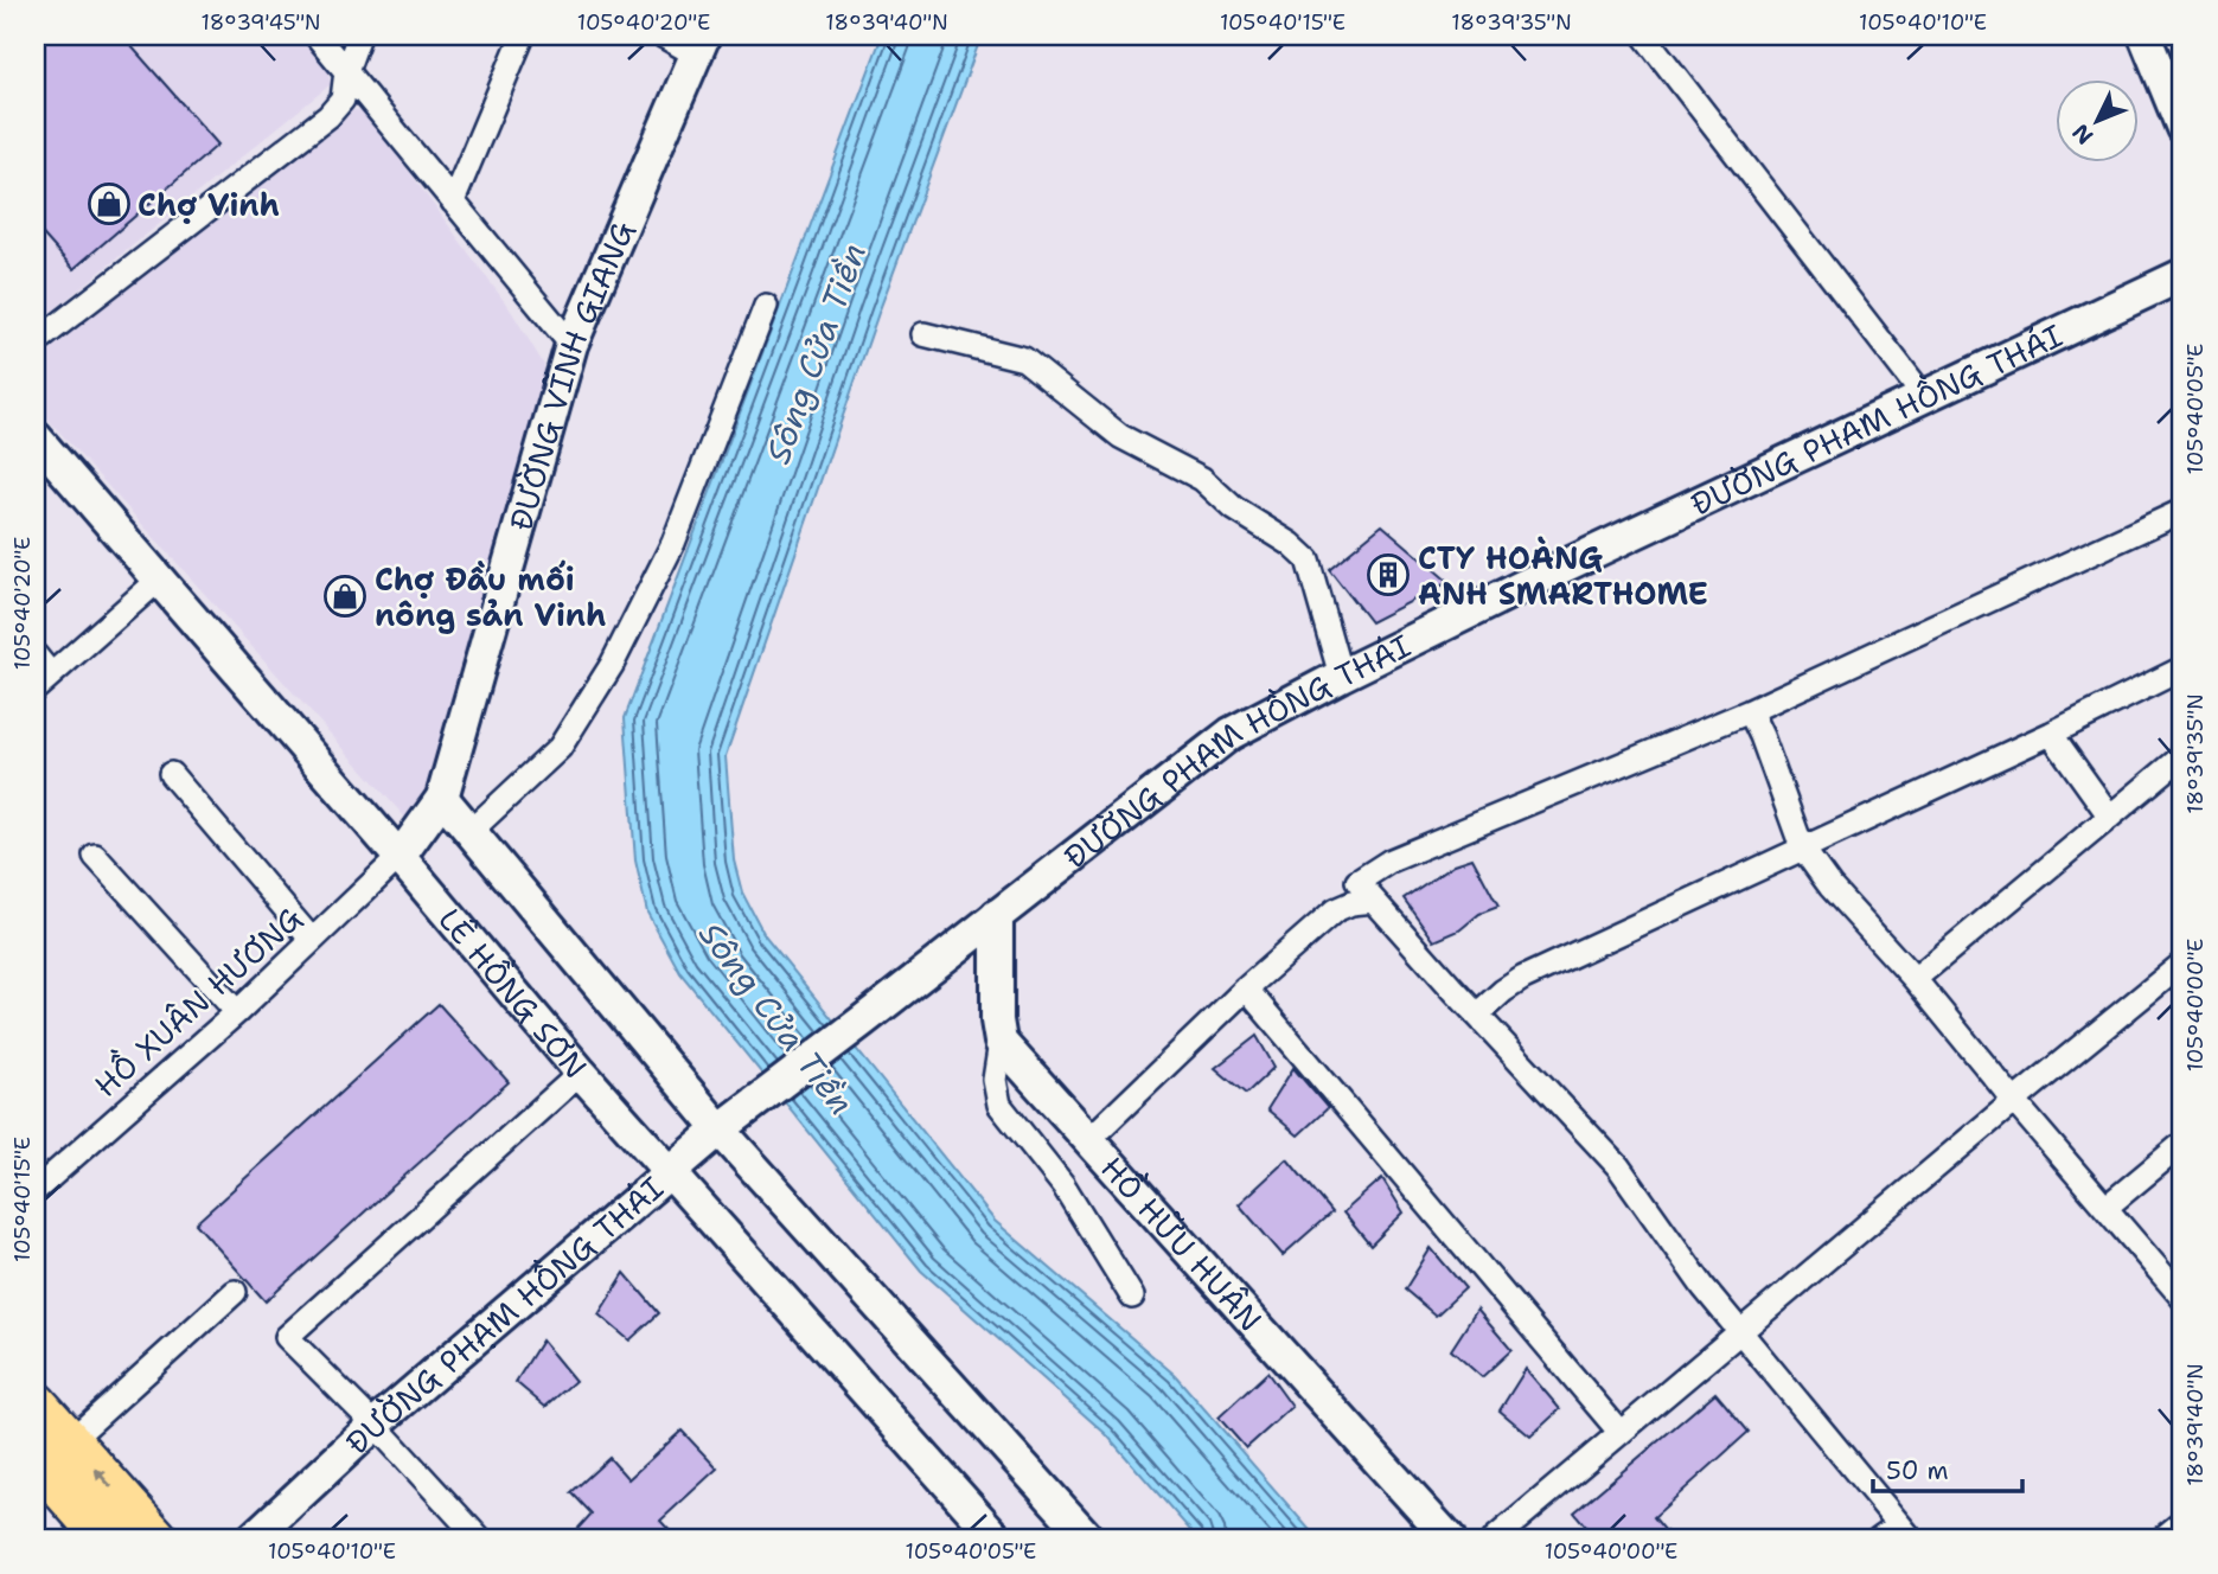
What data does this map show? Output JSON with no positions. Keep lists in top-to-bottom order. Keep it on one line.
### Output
{"streets":{"street":["ĐƯỜNG VĨNH GIANG","ĐƯỜNG PHẠM HỒNG THÁI","LÊ HỒNG SƠN","HỒ XUÂN HƯƠNG","HỒ HỮU HUÂN"]},"crossings":[["ĐƯỜNG VĨNH GIANG","LÊ HỒNG SƠN"],["ĐƯỜNG VĨNH GIANG","HỒ XUÂN HƯƠNG"],["ĐƯỜNG PHẠM HỒNG THÁI","LÊ HỒNG SƠN"],["LÊ HỒNG SƠN","HỒ XUÂN HƯƠNG"]],"water":["Sông Cửa Tiền"],"places":{"shop":["Chợ Vinh","Chợ Đầu mối nông sản Vinh"],"building":["CTY HOÀNG ANH SMARTHOME"]},"scale_bar":"50 m","north":"bottom left","coordinates":["18°39'45\"N","105°40'20\"E","18°39'40\"N","105°40'15\"E","18°39'35\"N","105°40'10\"E","105°40'05\"E","105°40'00\"E"]}
